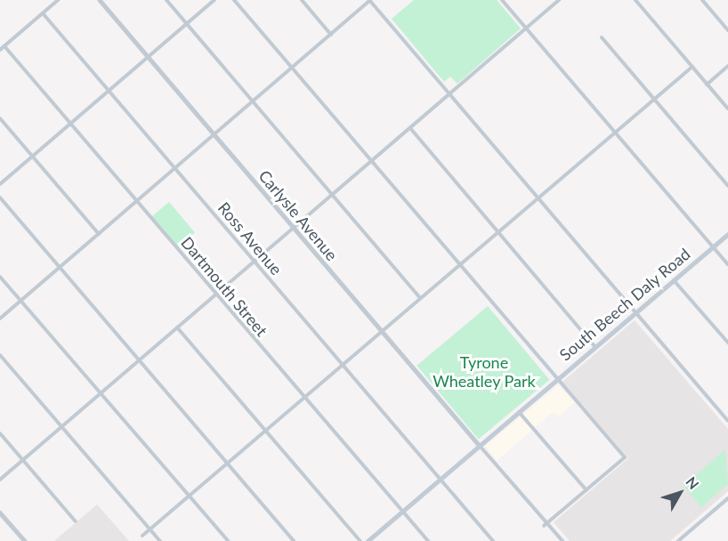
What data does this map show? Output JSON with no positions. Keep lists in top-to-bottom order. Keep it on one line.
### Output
{"streets":{"main road":["South Beech Daly Road"],"street":["Carlysle Avenue","Ross Avenue","Dartmouth Street"]},"crossings":[["Carlysle Avenue","South Beech Daly Road"],["Ross Avenue","South Beech Daly Road"],["Dartmouth Street","South Beech Daly Road"]],"parks":["Tyrone Wheatley Park"],"north":"top right"}
